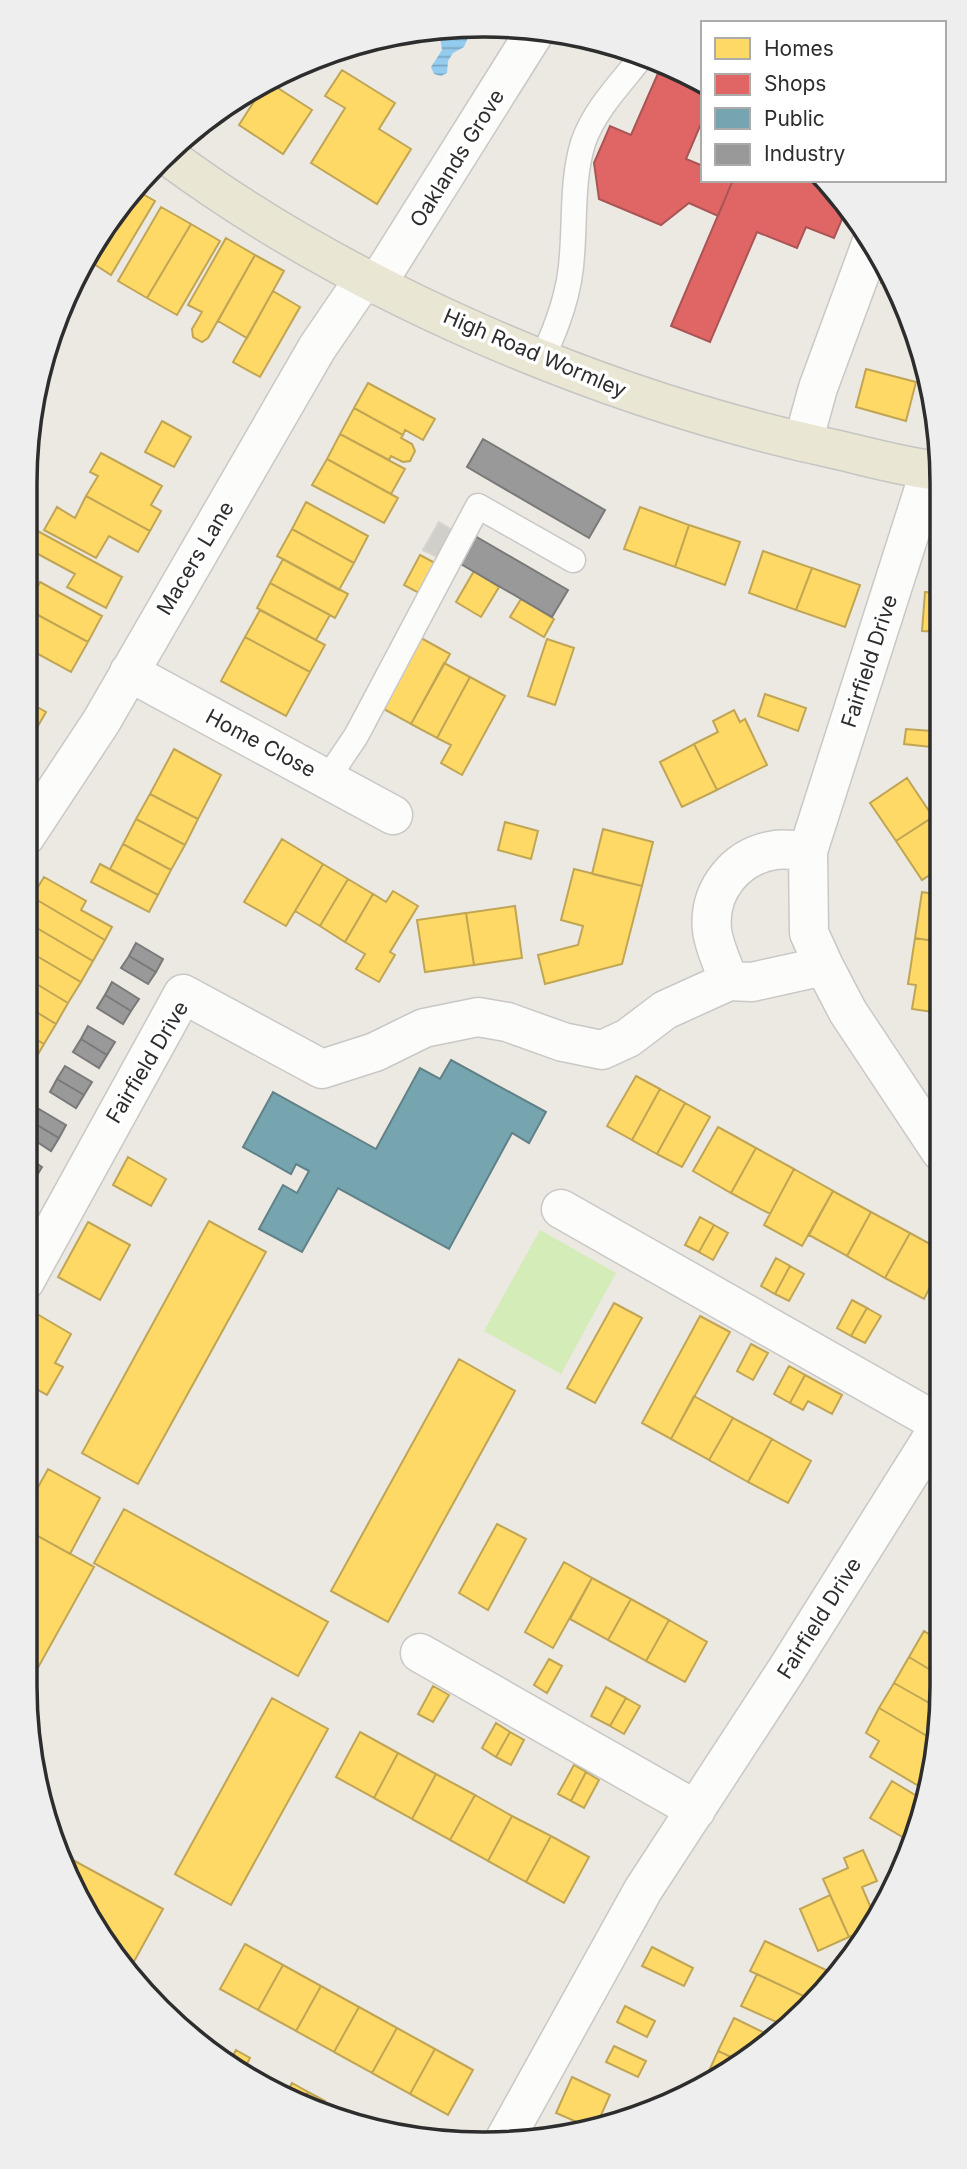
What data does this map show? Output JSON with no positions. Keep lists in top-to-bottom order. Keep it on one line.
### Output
{"streets":{"main road":["High Road Wormley"],"street":["Oaklands Grove","Macers Lane","Fairfield Drive","Home Close"]},"crossings":[["Oaklands Grove","High Road Wormley"],["Oaklands Grove","Macers Lane"],["High Road Wormley","Macers Lane"],["Macers Lane","Home Close"]],"legend":["Homes","Shops","Public","Industry"]}
